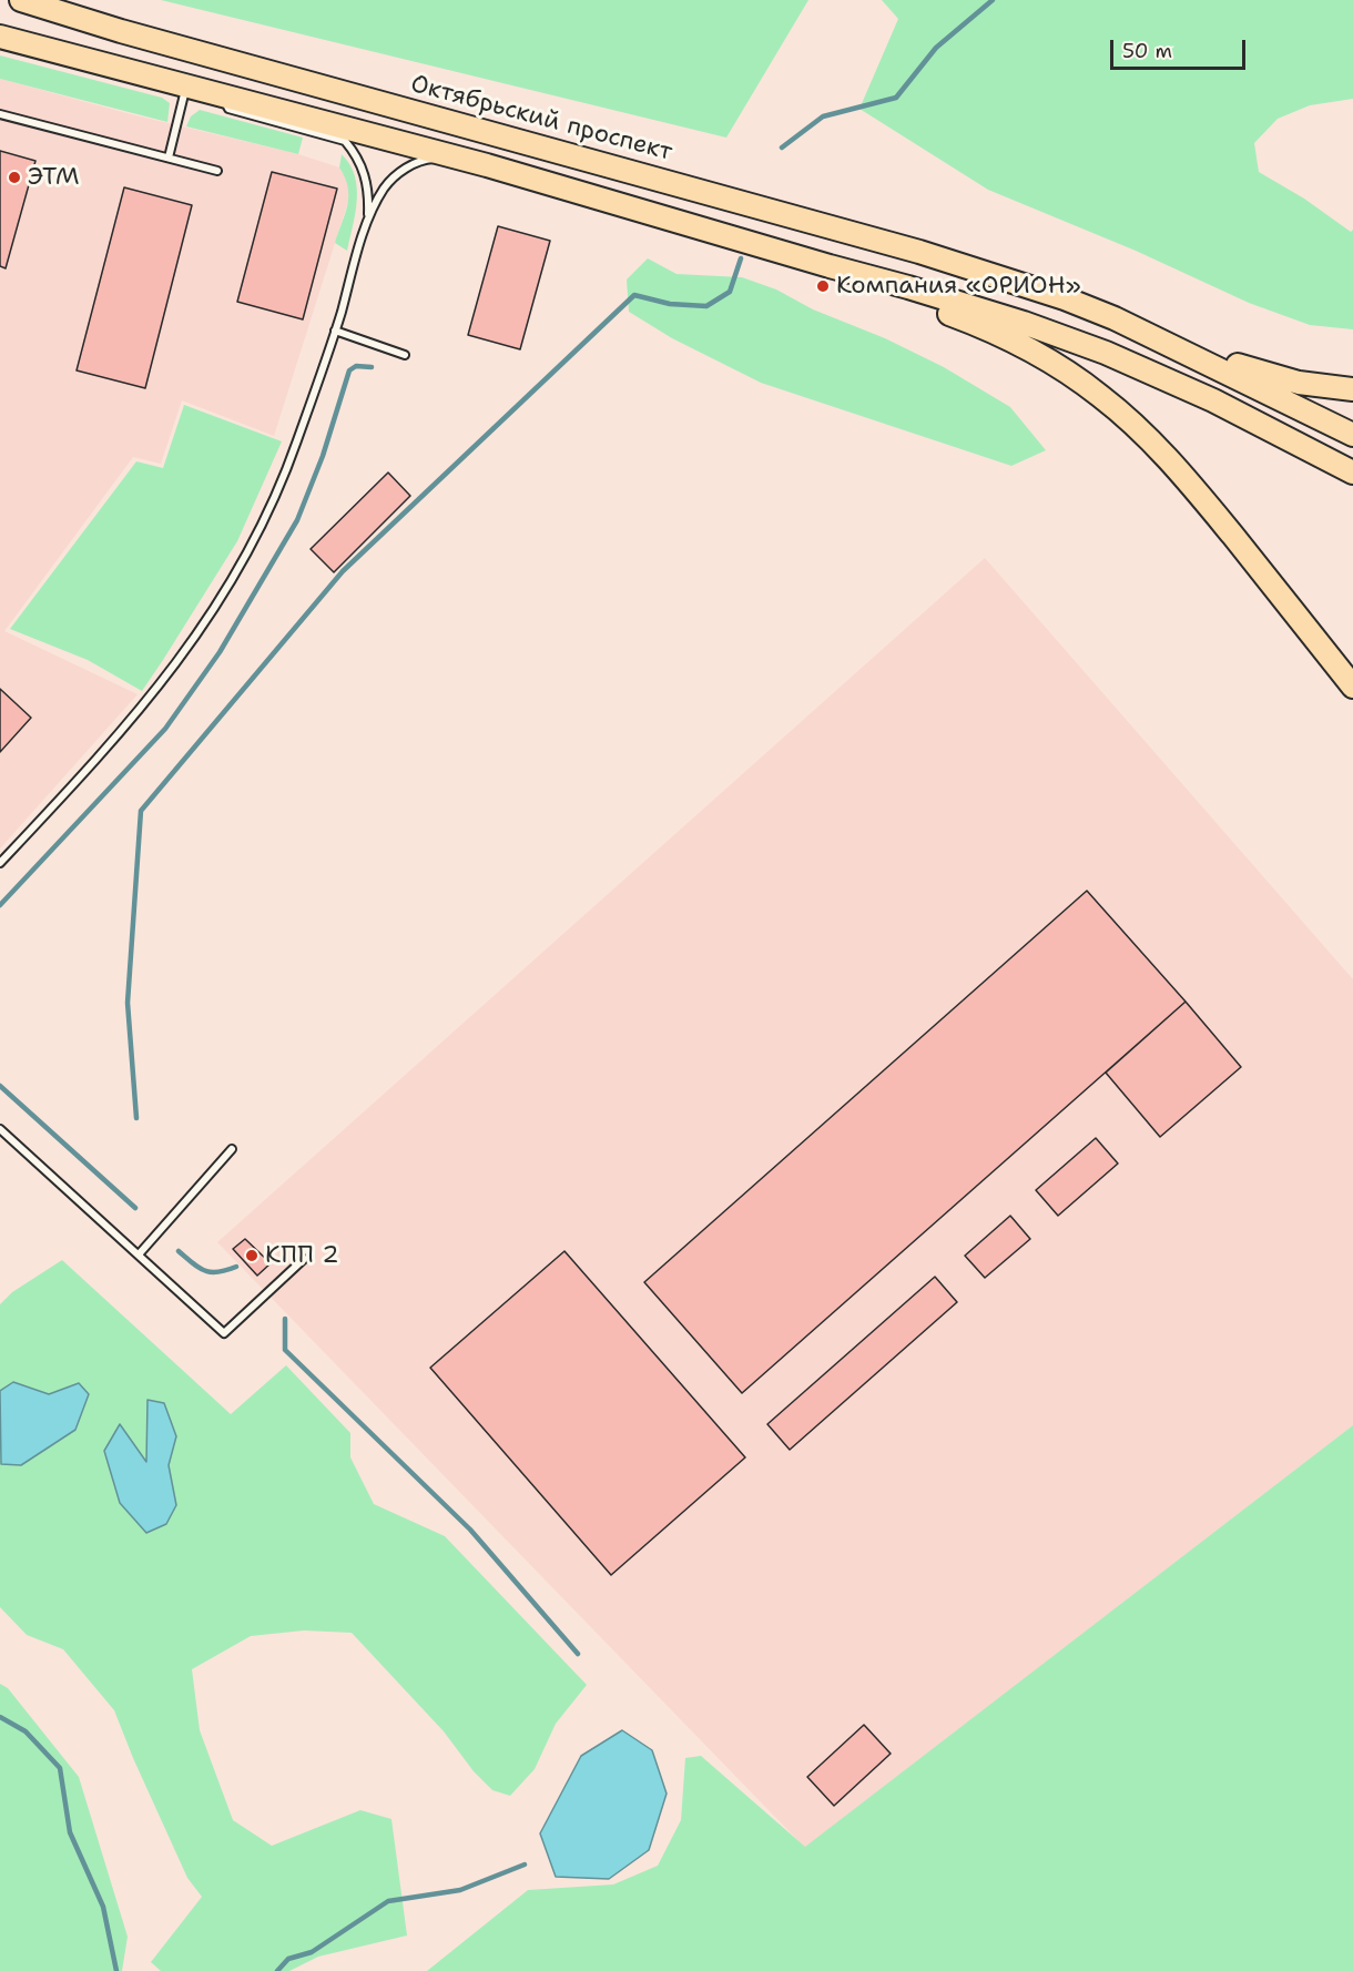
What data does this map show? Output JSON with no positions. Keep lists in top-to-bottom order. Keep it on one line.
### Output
{"streets":{"main road":["Октябрьский проспект"]},"places":["ЭТМ","Компания «ОРИОН»","КПП 2"],"scale_bar":"50 m"}
